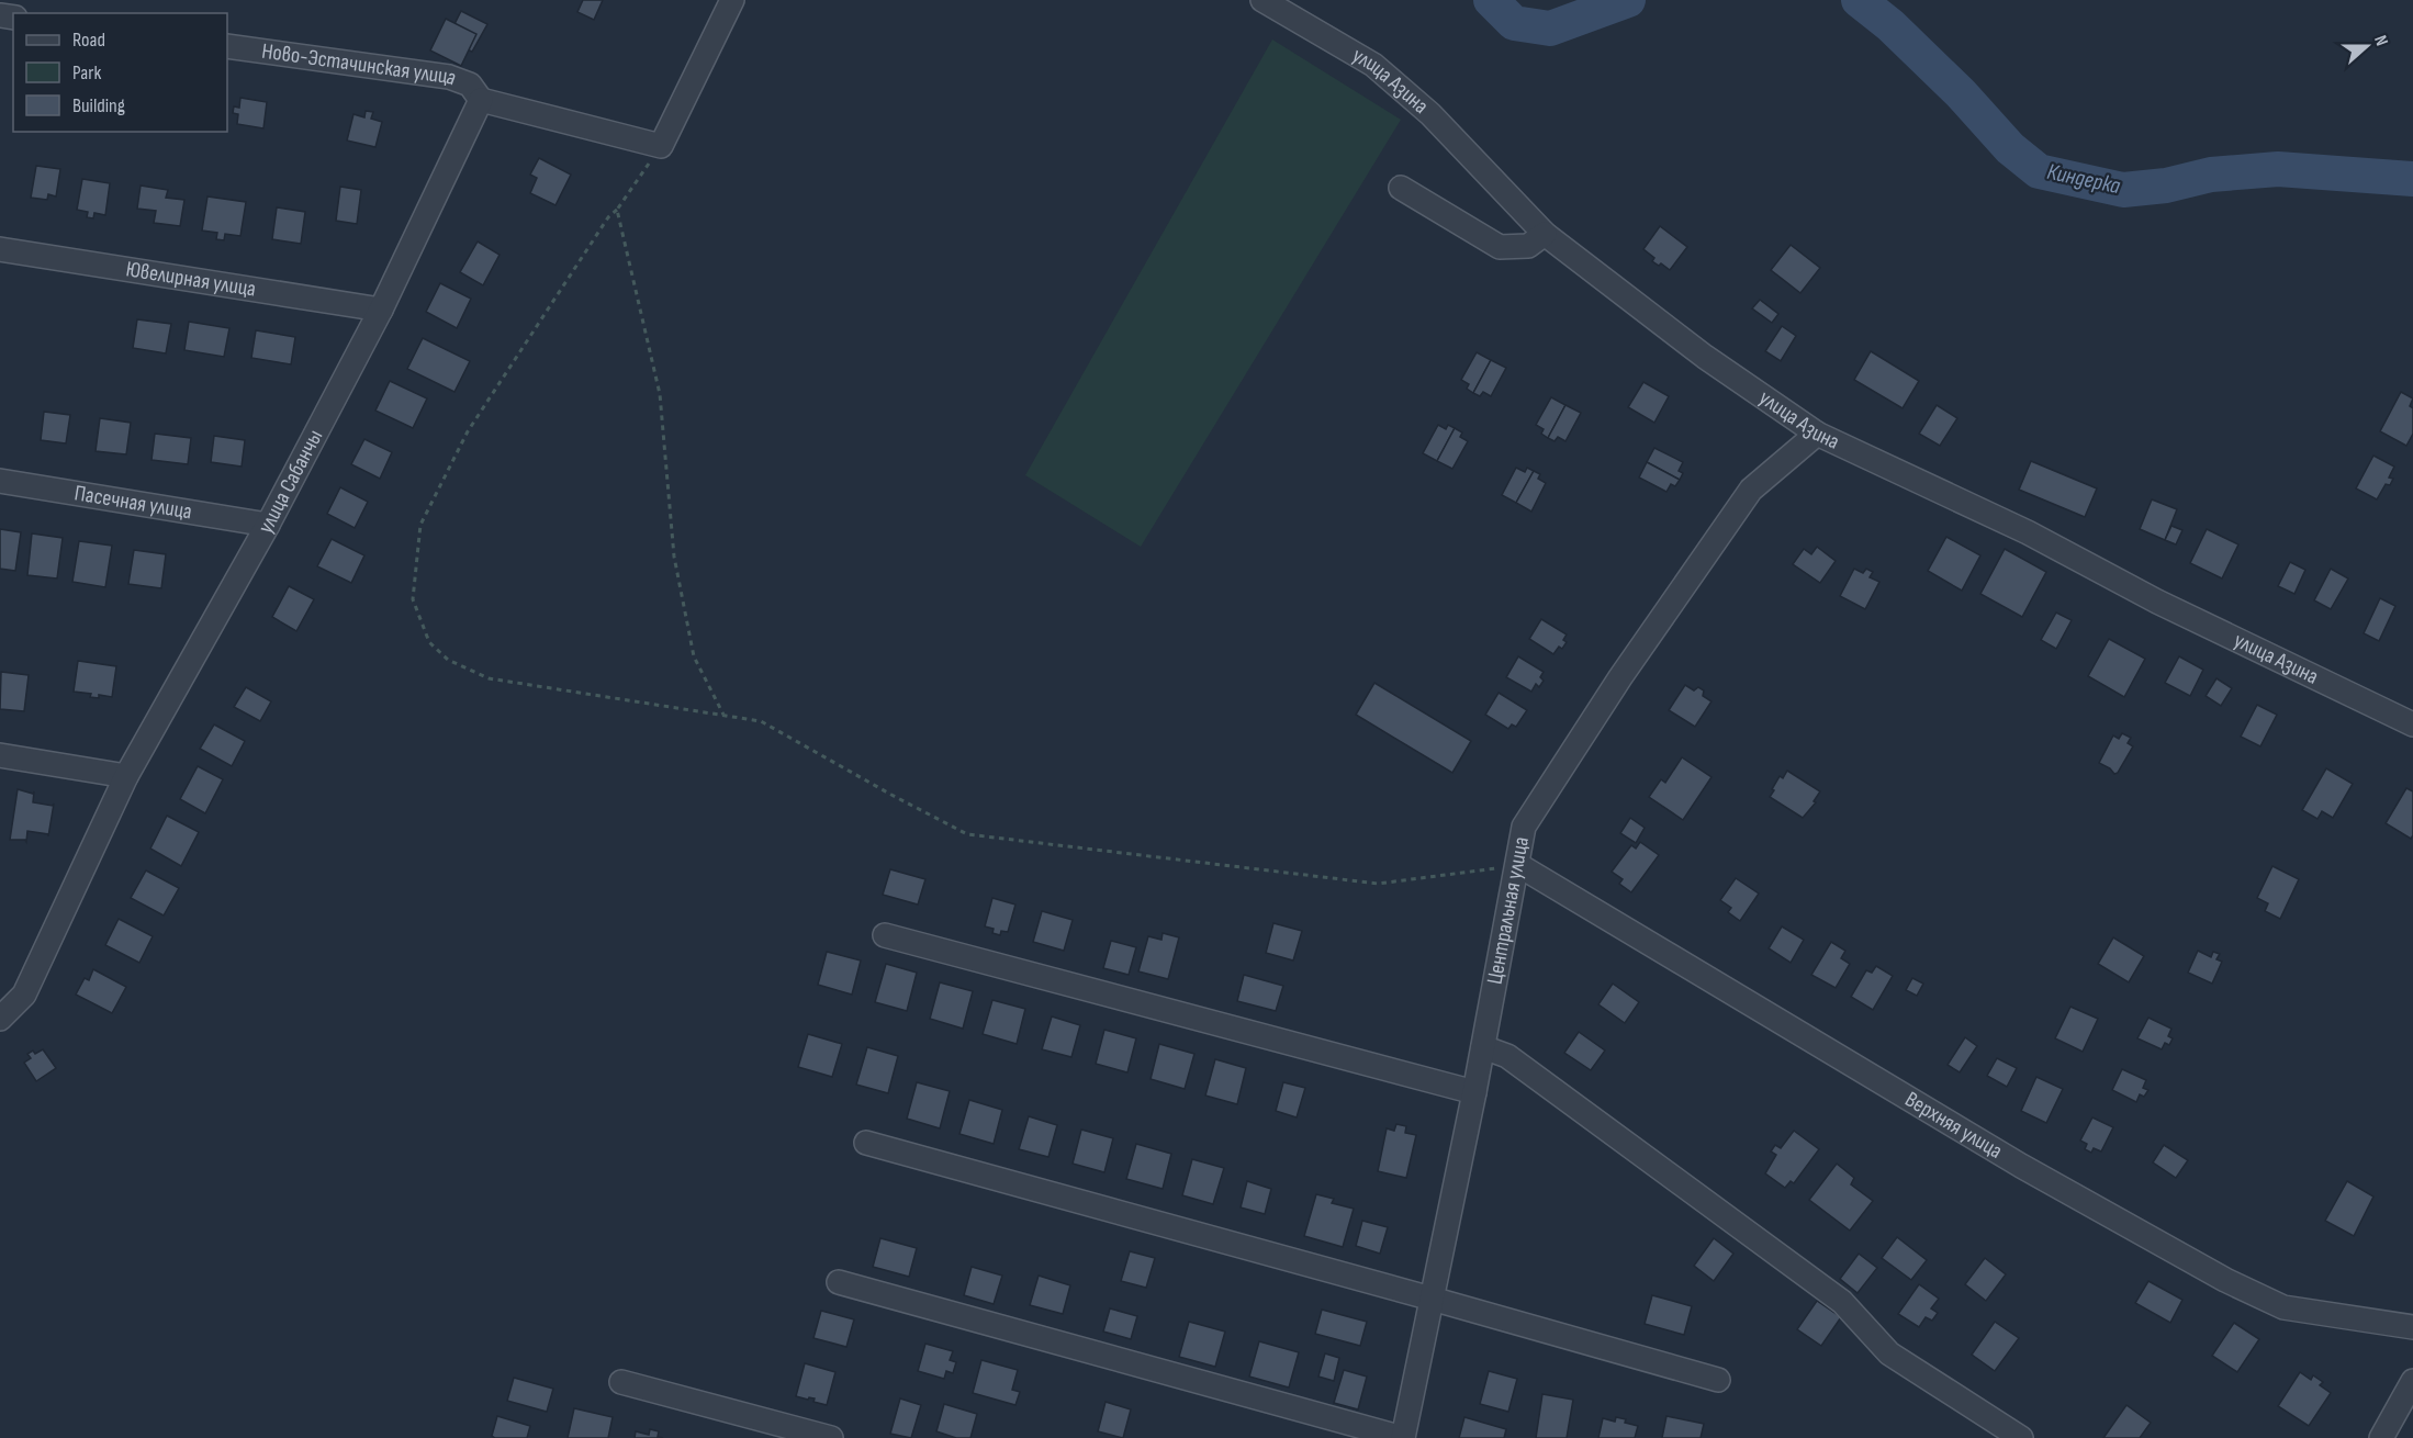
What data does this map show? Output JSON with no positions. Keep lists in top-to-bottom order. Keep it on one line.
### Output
{"streets":{"street":["Ново-Эстачинская улица","улица Азина","Ювелирная улица","улица Сабанчы","Пасечная улица","Центральная улица","Верхняя улица"]},"crossings":[["Ново-Эстачинская улица","улица Сабанчы"],["улица Азина","Центральная улица"],["Ювелирная улица","улица Сабанчы"],["улица Сабанчы","Пасечная улица"],["Центральная улица","Верхняя улица"]],"water":["Киндерка"],"legend":["Road","Park","Building"],"north":"right"}
